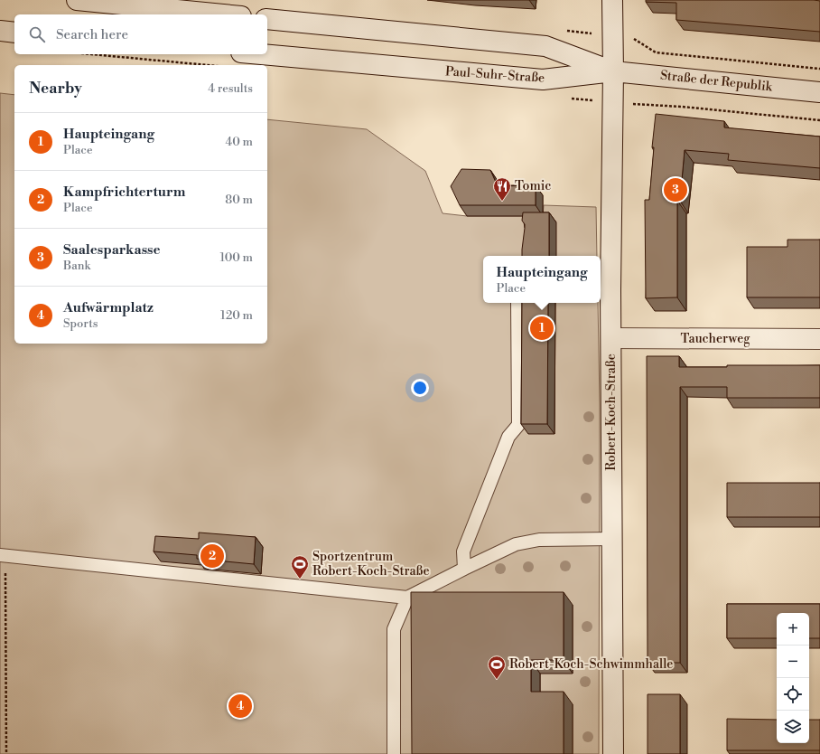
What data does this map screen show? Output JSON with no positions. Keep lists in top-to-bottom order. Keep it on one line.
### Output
{"streets":{"street":["Paul-Suhr-Straße","Straße der Republik","Taucherweg","Robert-Koch-Straße"]},"crossings":[["Paul-Suhr-Straße","Straße der Republik"],["Paul-Suhr-Straße","Robert-Koch-Straße"],["Straße der Republik","Robert-Koch-Straße"],["Taucherweg","Robert-Koch-Straße"]],"places":{"restaurant":["Tomic"],"sports":["Sportzentrum Robert-Koch-Straße","Robert-Koch-Schwimmhalle"]},"page":{"search":"Search here","heading":["Nearby","4 results"],"list":[{"mark":"1","name":"Haupteingang","note":"Place","value":"40 m"},{"mark":"2","name":"Kampfrichterturm","note":"Place","value":"80 m"},{"mark":"3","name":"Saalesparkasse","note":"Bank","value":"100 m"},{"mark":"4","name":"Aufwärmplatz","note":"Sports","value":"120 m"}],"pins":["3","1","2","4"],"popup":["Haupteingang","Place"],"map_buttons":["+","−"]}}
